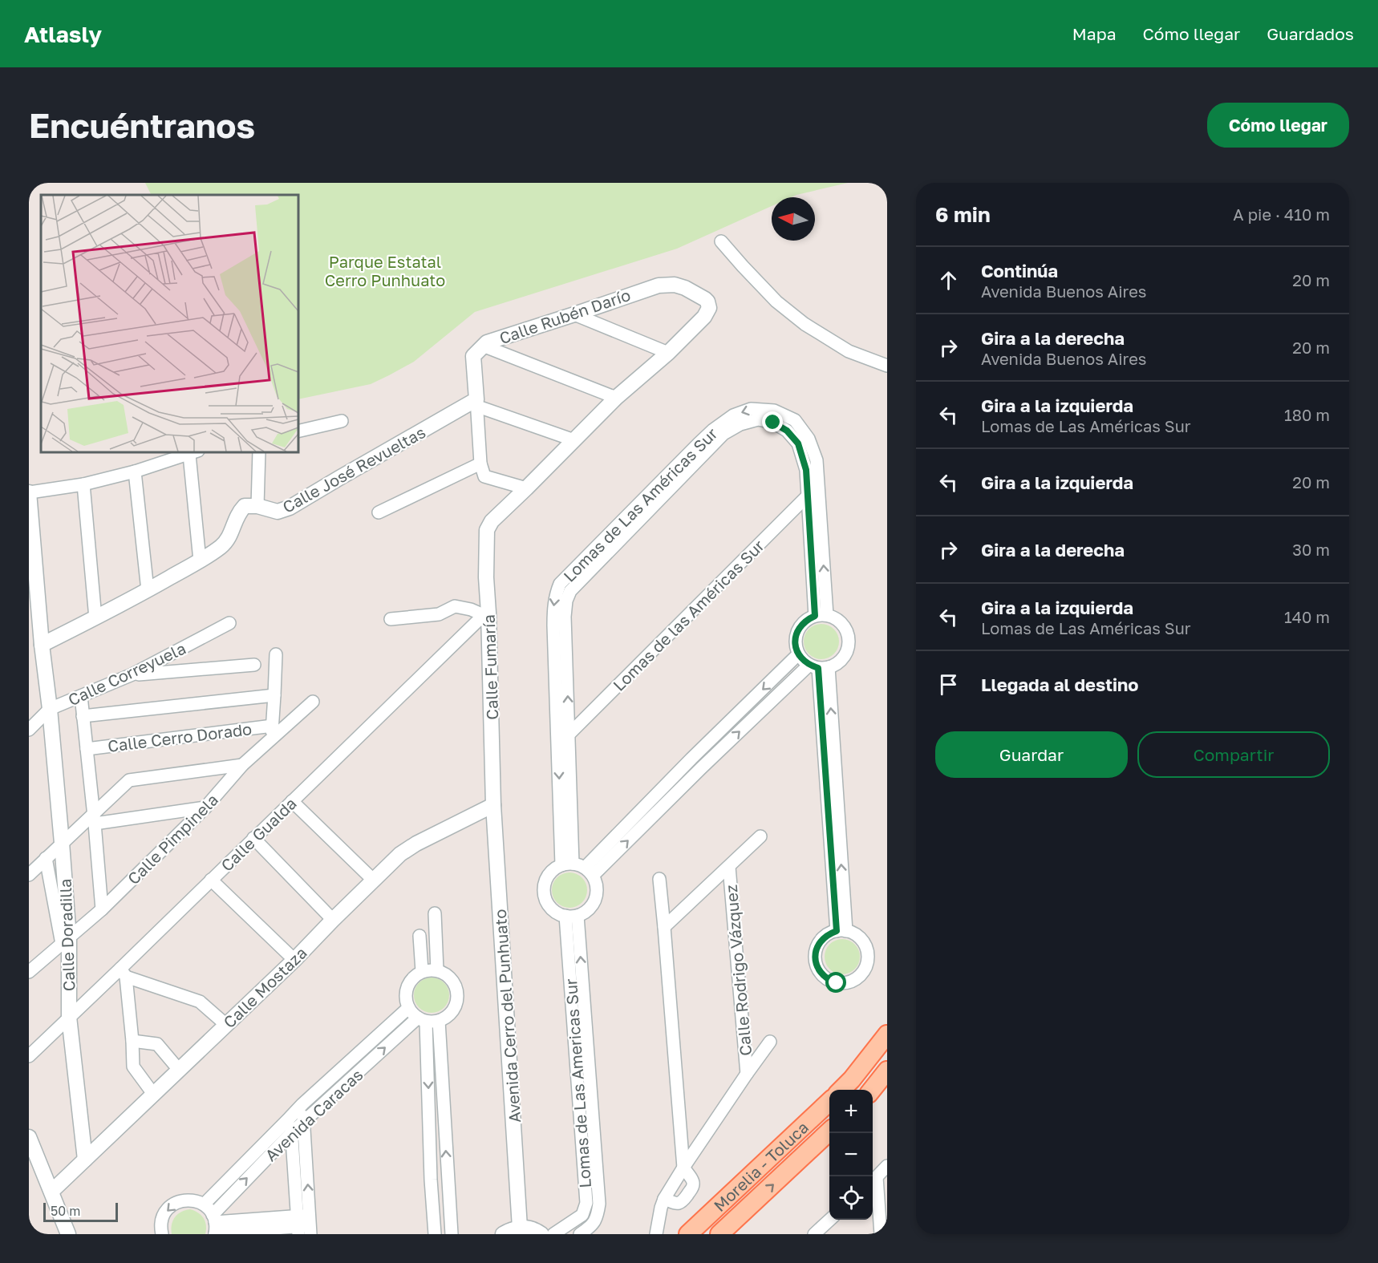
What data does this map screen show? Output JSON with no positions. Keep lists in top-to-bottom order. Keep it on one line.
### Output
{"streets":{"main road":["Morelia - Toluca"],"street":["Calle Rubén Darío","Calle José Revueltas","Lomas de Las Américas Sur","Lomas de las Américas Sur","Calle Fumaría","Calle Correyuela","Calle Cerro Dorado","Calle Gualda","Calle Pimpinela","Calle Doradilla","Calle Rodrigo Vázquez","Calle Mostaza","Avenida Cerro del Punhuato","Lomas de Las Americas Sur","Avenida Caracas"]},"crossings":[["Calle Rubén Darío","Calle José Revueltas"],["Calle José Revueltas","Calle Doradilla"],["Lomas de Las Américas Sur","Lomas de las Américas Sur"],["Lomas de Las Américas Sur","Lomas de Las Americas Sur"],["Calle Fumaría","Calle Gualda"],["Calle Fumaría","Calle Mostaza"],["Calle Fumaría","Avenida Cerro del Punhuato"],["Calle Correyuela","Calle Doradilla"],["Calle Gualda","Calle Doradilla"],["Calle Pimpinela","Calle Doradilla"],["Calle Doradilla","Calle Mostaza"],["Calle Mostaza","Avenida Cerro del Punhuato"]],"parks":["Parque Estatal Cerro Punhuato"],"scale_bar":"50 m","north":"left","page":{"header":"Atlasly","nav":["Mapa","Cómo llegar","Guardados"],"buttons":["Cómo llegar",["Guardar","Compartir"]],"title":"Encuéntranos","heading":["6 min","A pie · 410 m"],"list":[["Continúa","Avenida Buenos Aires","20 m"],["Gira a la derecha","Avenida Buenos Aires","20 m"],["Gira a la izquierda","Lomas de Las Américas Sur","180 m"],["Gira a la izquierda","20 m"],["Gira a la derecha","30 m"],["Gira a la izquierda","Lomas de Las Américas Sur","140 m"],"Llegada al destino"],"map_buttons":["+","−"],"scale":"50 m"}}
